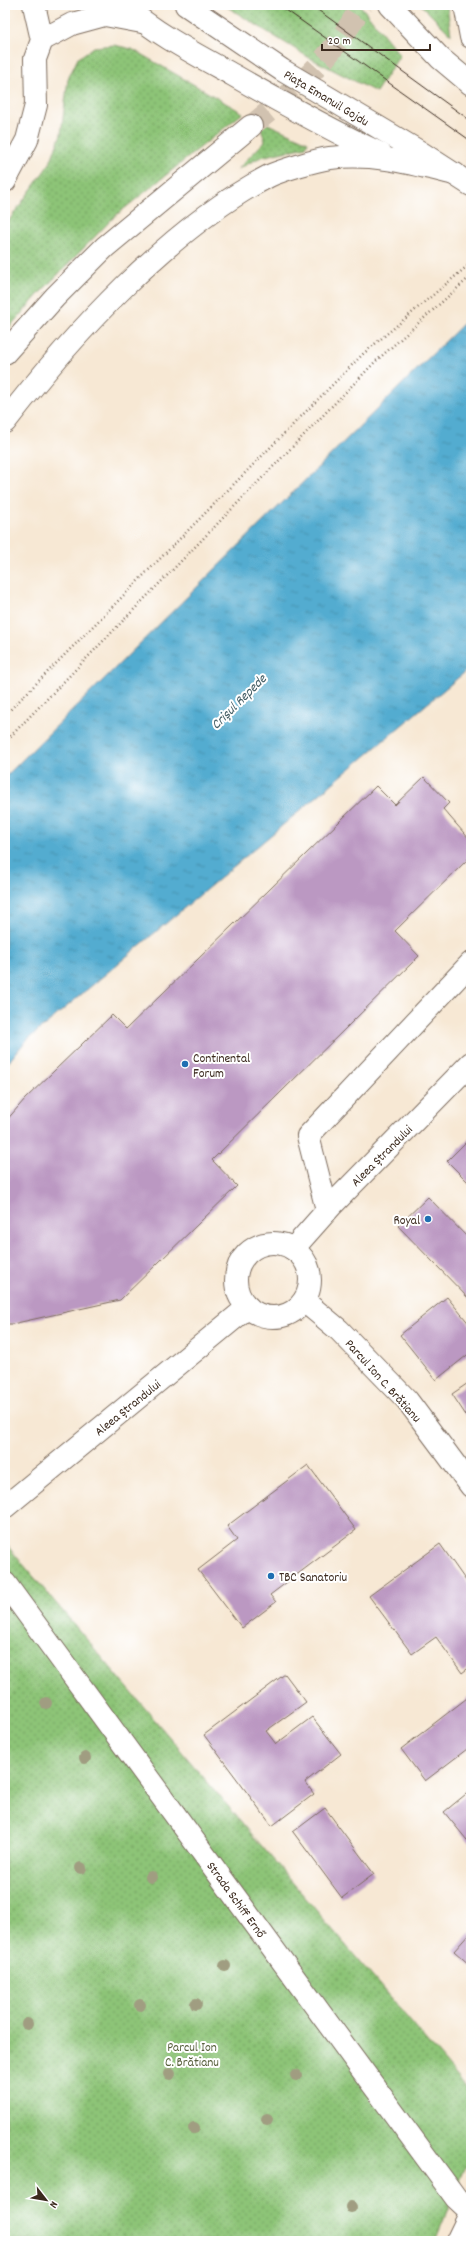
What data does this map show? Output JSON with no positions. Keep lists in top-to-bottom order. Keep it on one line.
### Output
{"streets":{"main road":["Piața Emanuil Gojdu","Aleea Ștrandului","Parcul Ion C. Brătianu","Strada Schiff Ernő"]},"crossings":[["Aleea Ștrandului","Parcul Ion C. Brătianu"]],"water":["Crișul Repede"],"parks":["Parcul Ion C. Brătianu"],"places":["Continental Forum","Royal","TBC Sanatoriu"],"scale_bar":"20 m","north":"bottom right"}
